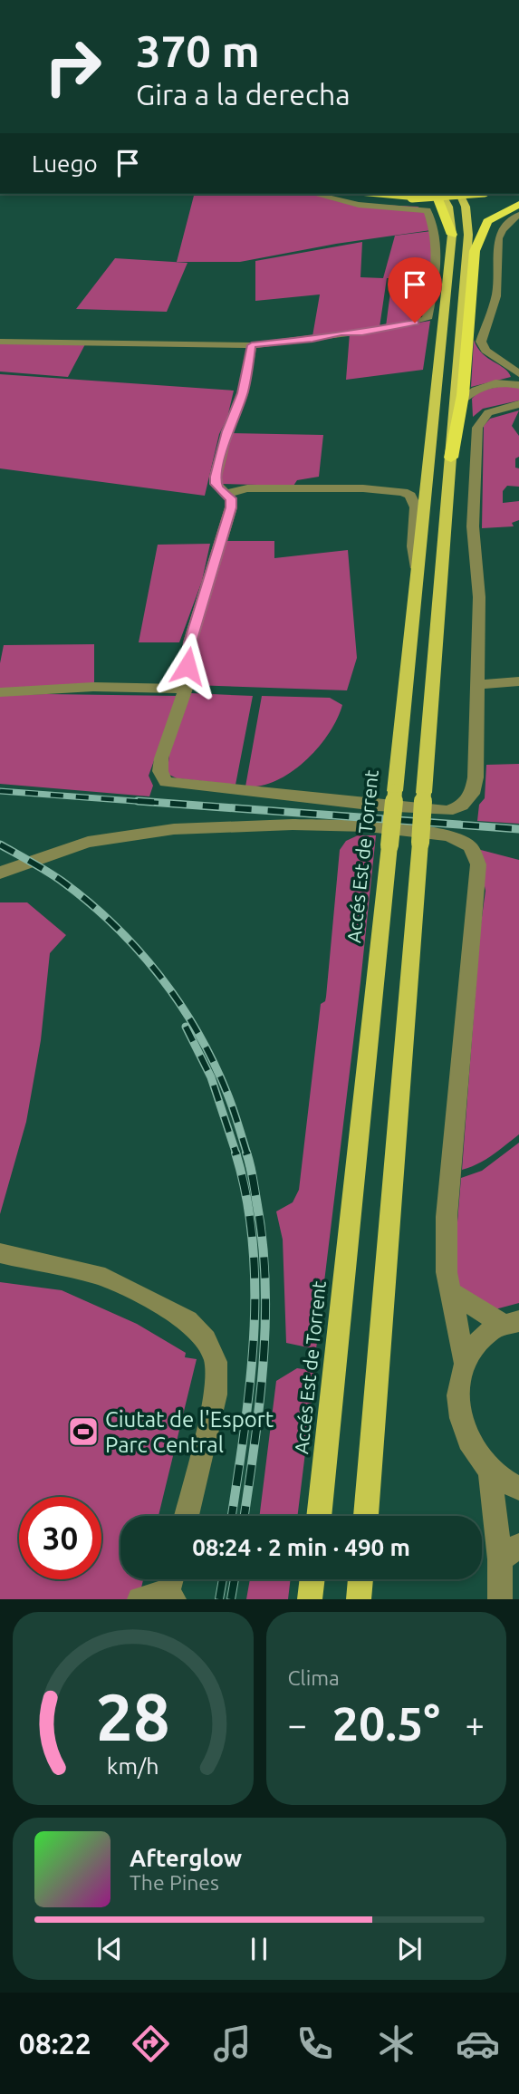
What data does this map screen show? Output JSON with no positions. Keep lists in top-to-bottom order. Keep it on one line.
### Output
{"streets":{"main road":["Accés Est de Torrent"]},"places":{"sports":["Ciutat de l'Esport Parc Central"]},"page":{"turn":["370 m","Gira a la derecha"],"then":"Luego","limit":"30","trip":"08:24 · 2 min · 490 m","tile":"Clima","heat":["−","20.5°","+"],"song":["Afterglow","The Pines"],"tabs":"08:22","gauge":["28","km/h"]}}
